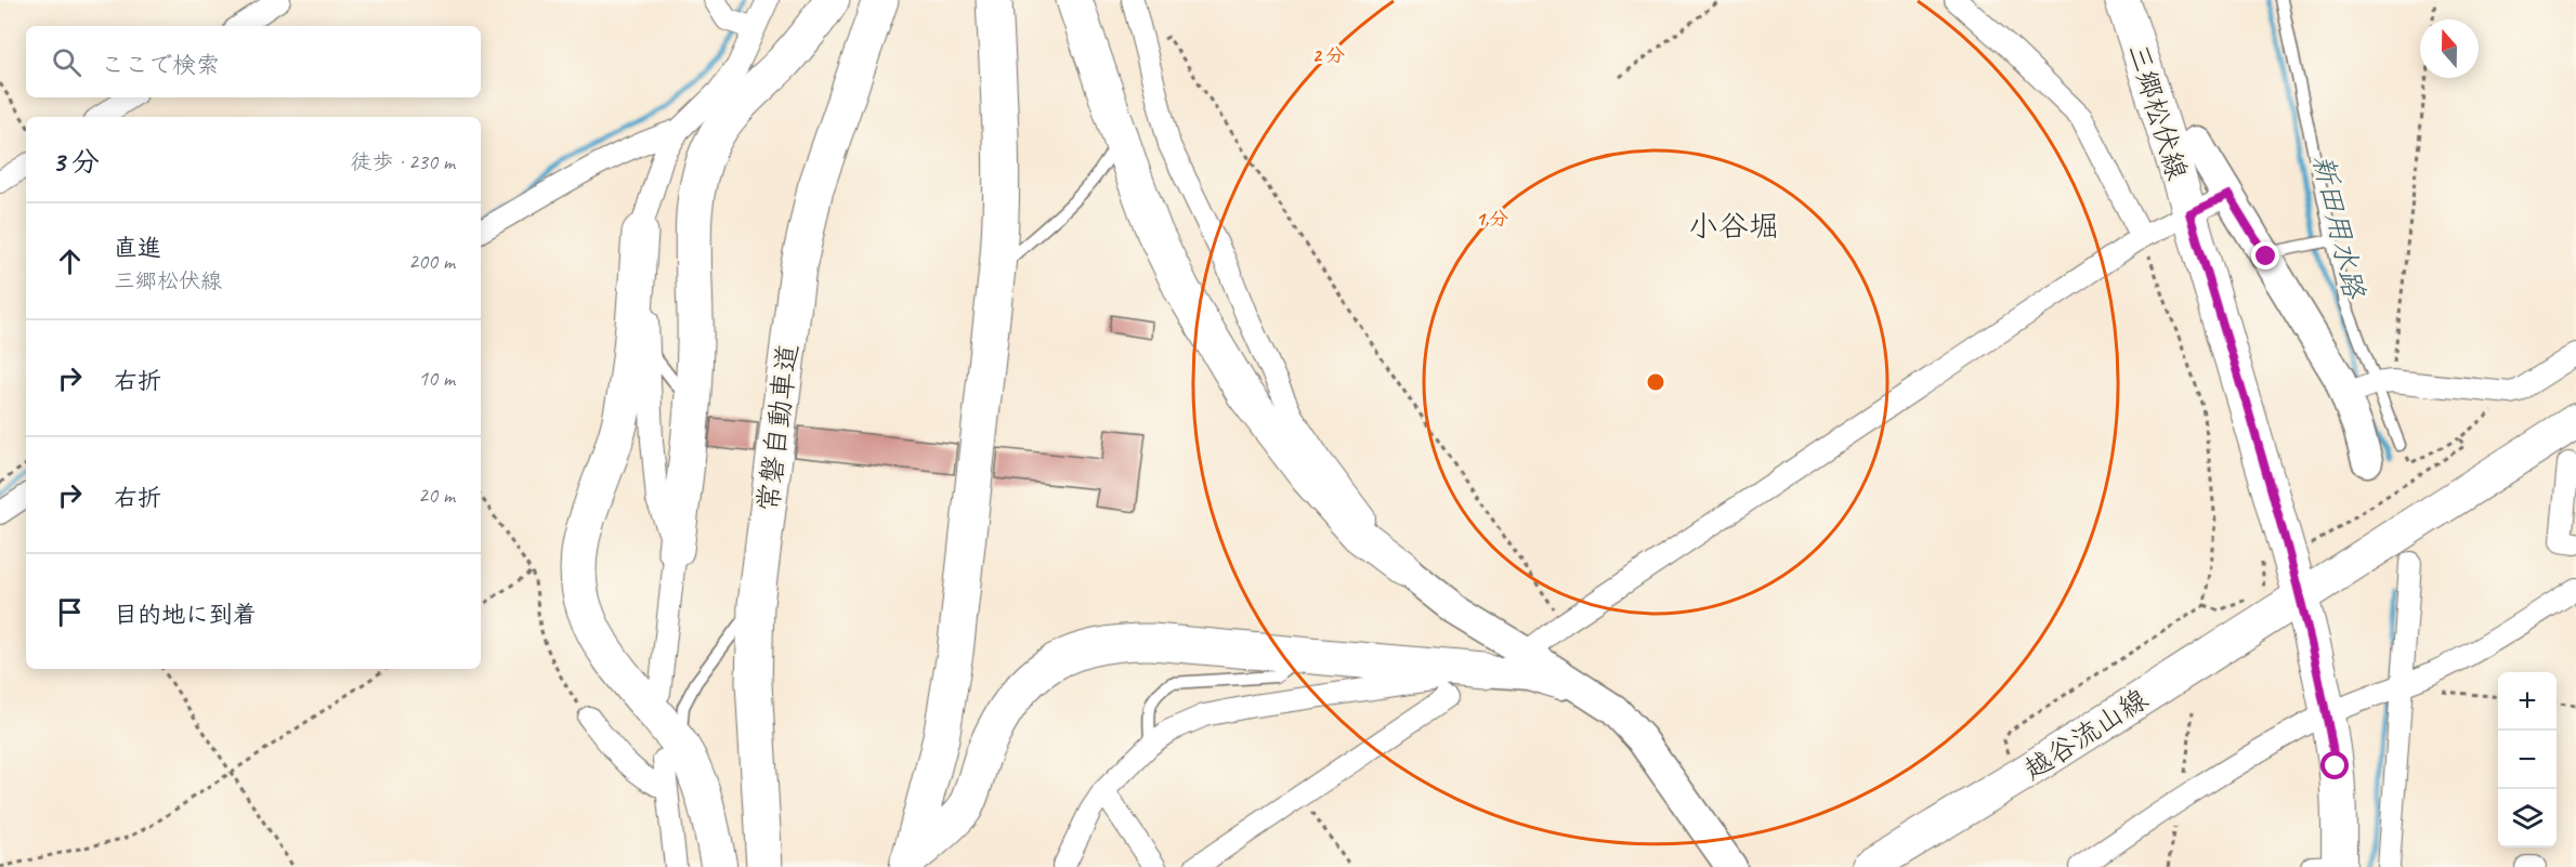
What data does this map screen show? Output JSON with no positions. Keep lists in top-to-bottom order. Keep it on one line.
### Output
{"streets":{"highway":["常磐自動車道"],"main road":["三郷松伏線","越谷流山線"]},"crossings":[["三郷松伏線","越谷流山線"]],"districts":["小谷堀"],"water":["新田用水路"],"north":"top","page":{"search":"ここで検索","heading":["3 分","徒歩 · 230 m"],"list":[["直進","三郷松伏線","200 m"],["右折","10 m"],["右折","20 m"],"目的地に到着"],"map_buttons":["+","−"]},"rings":["2 分","1 分"]}
